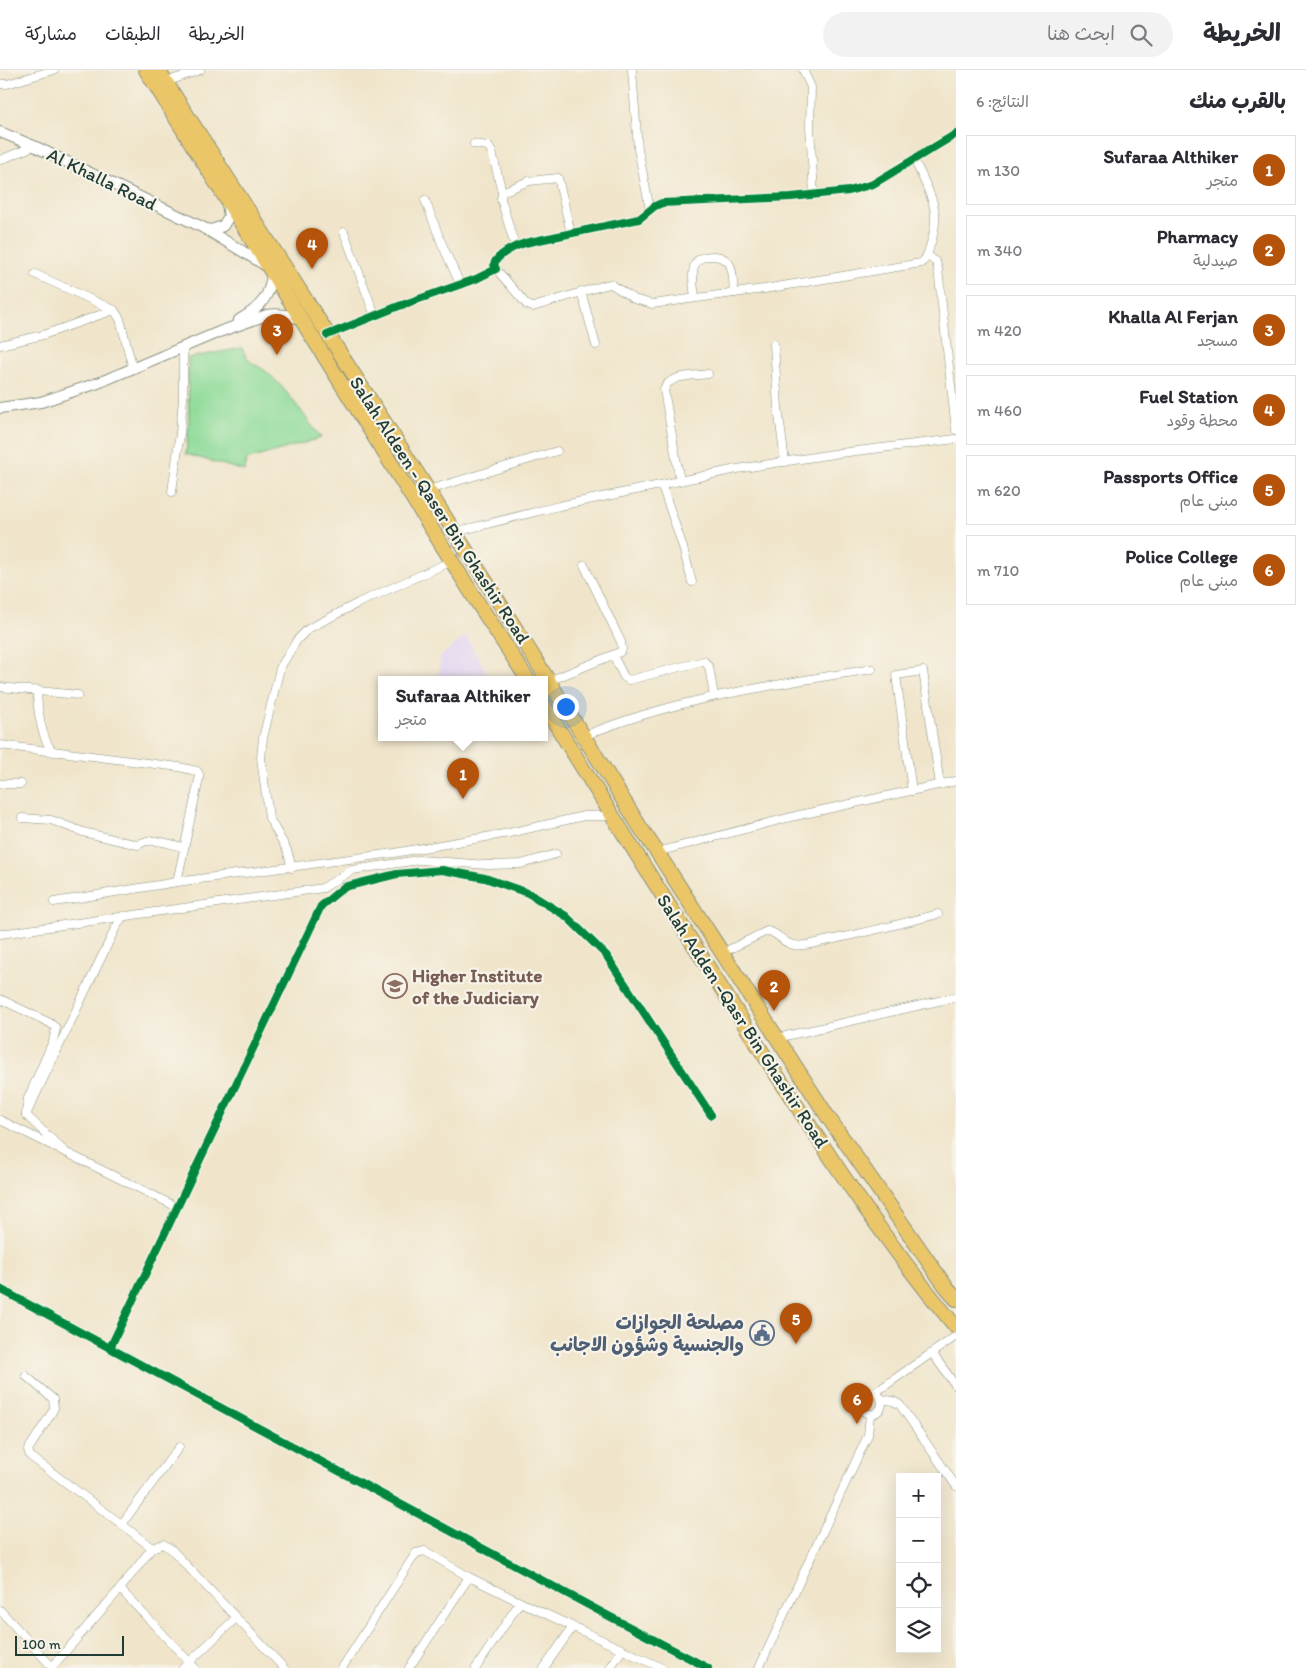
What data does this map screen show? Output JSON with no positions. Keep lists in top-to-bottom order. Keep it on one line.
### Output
{"streets":{"highway":["Salah Aldeen - Qaser Bin Ghashir Road","Salah Adden -Qasr Bin Ghashir Road"],"street":["Al Khalla Road"]},"places":{"school or university":["Higher Institute of the Judiciary"],"public building":["مصلحة الجوازات والجنسية وشؤون الاجانب"]},"scale_bar":"100 m","page":{"header":"الخريطة","search":"ابحث هنا","nav":["الخريطة","الطبقات","مشاركة"],"heading":["بالقرب منك","النتائج: 6"],"list":[{"mark":"1","name":"Sufaraa Althiker","note":"متجر","value":"130 m"},{"mark":"2","name":"Pharmacy","note":"صيدلية","value":"340 m"},{"mark":"3","name":"Khalla Al Ferjan","note":"مسجد","value":"420 m"},{"mark":"4","name":"Fuel Station","note":"محطة وقود","value":"460 m"},{"mark":"5","name":"Passports Office","note":"مبنى عام","value":"620 m"},{"mark":"6","name":"Police College","note":"مبنى عام","value":"710 m"}],"pins":["4","3","1","2","5","6"],"popup":["Sufaraa Althiker","متجر"],"map_buttons":["+","−"],"scale":"100 m"}}
